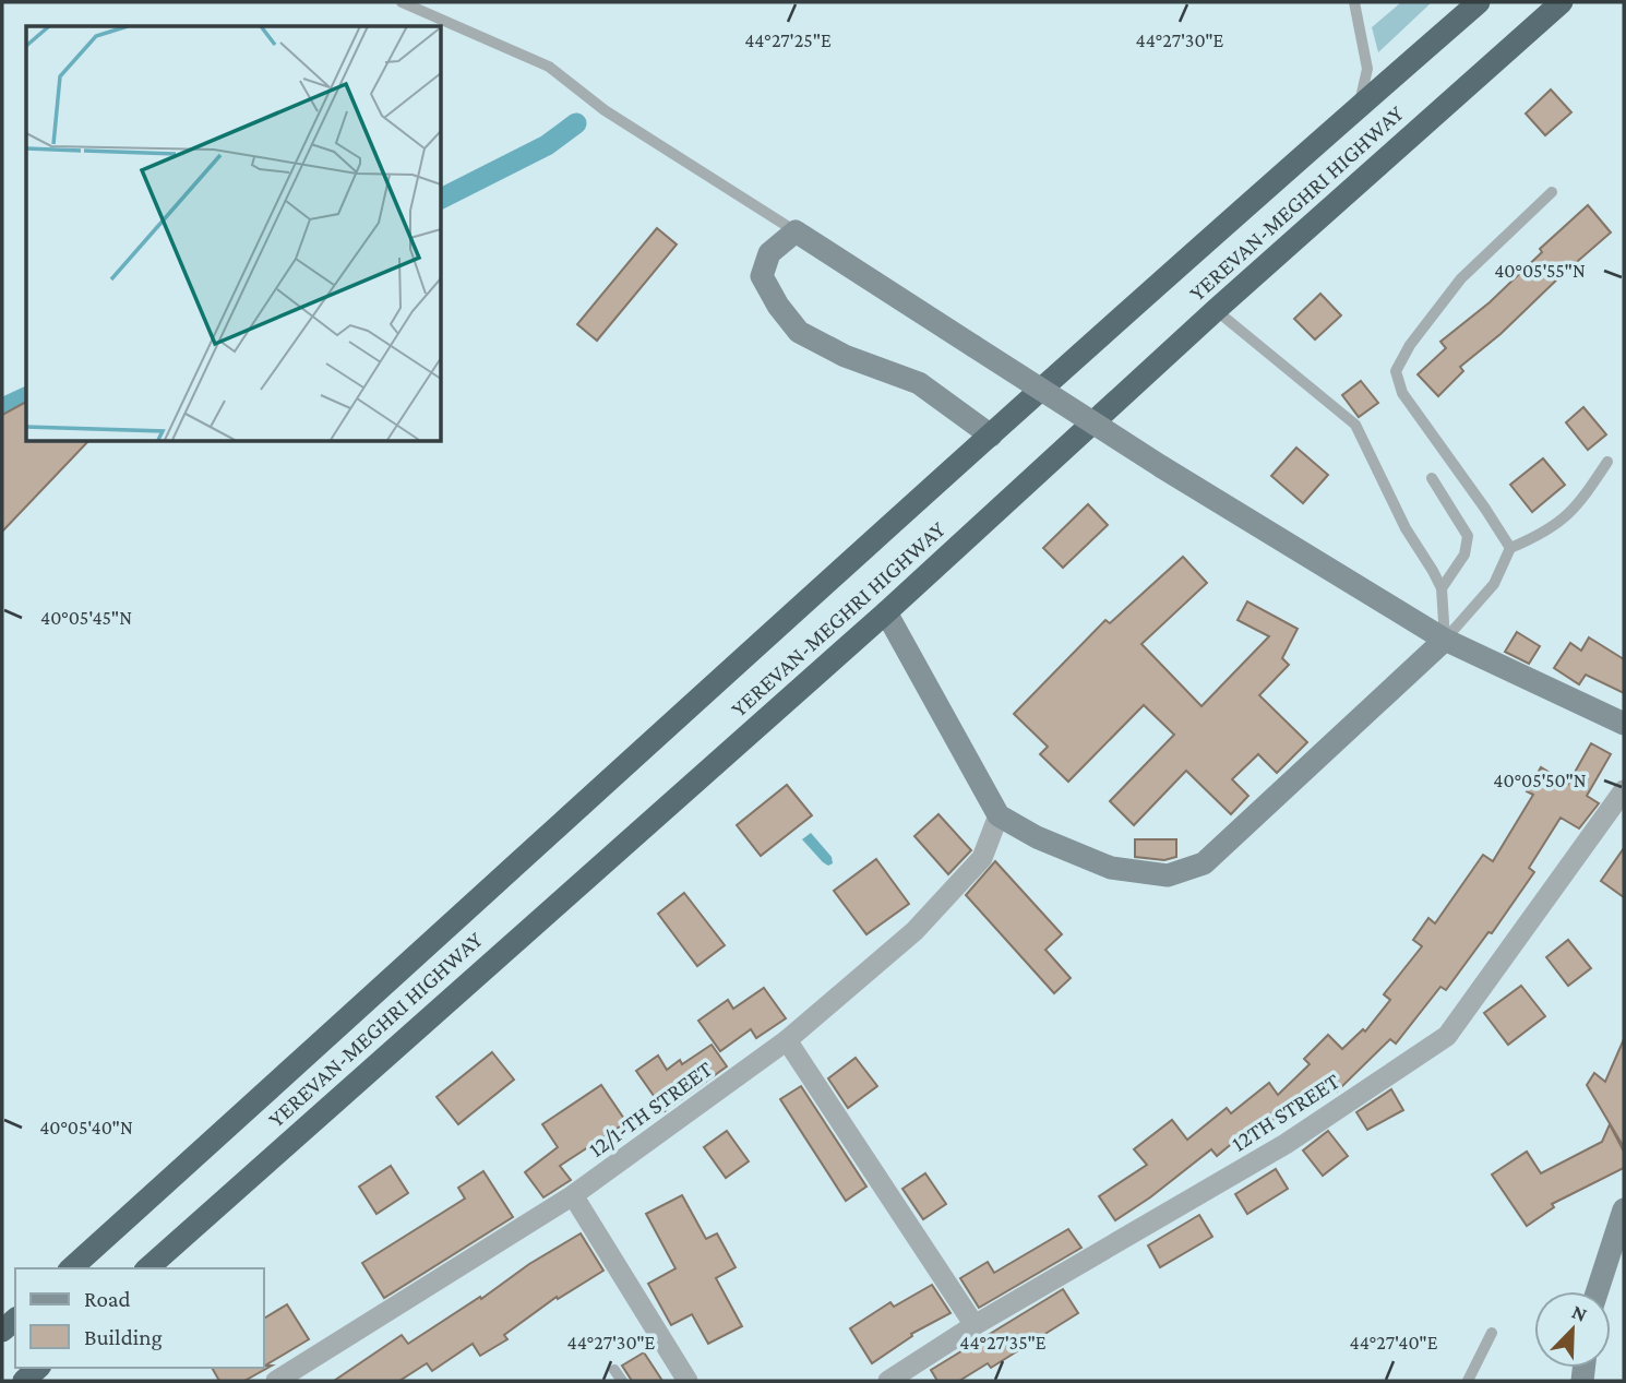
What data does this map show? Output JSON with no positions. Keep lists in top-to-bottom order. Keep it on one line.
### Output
{"streets":{"highway":["YEREVAN-MEGHRI HIGHWAY"],"street":["12/1-TH STREET","12TH STREET"]},"legend":["Road","Building"],"north":"top right","coordinates":["44°27'25\"E","44°27'30\"E","40°05'55\"N","40°05'45\"N","40°05'50\"N","40°05'40\"N","44°27'35\"E","44°27'40\"E"]}
